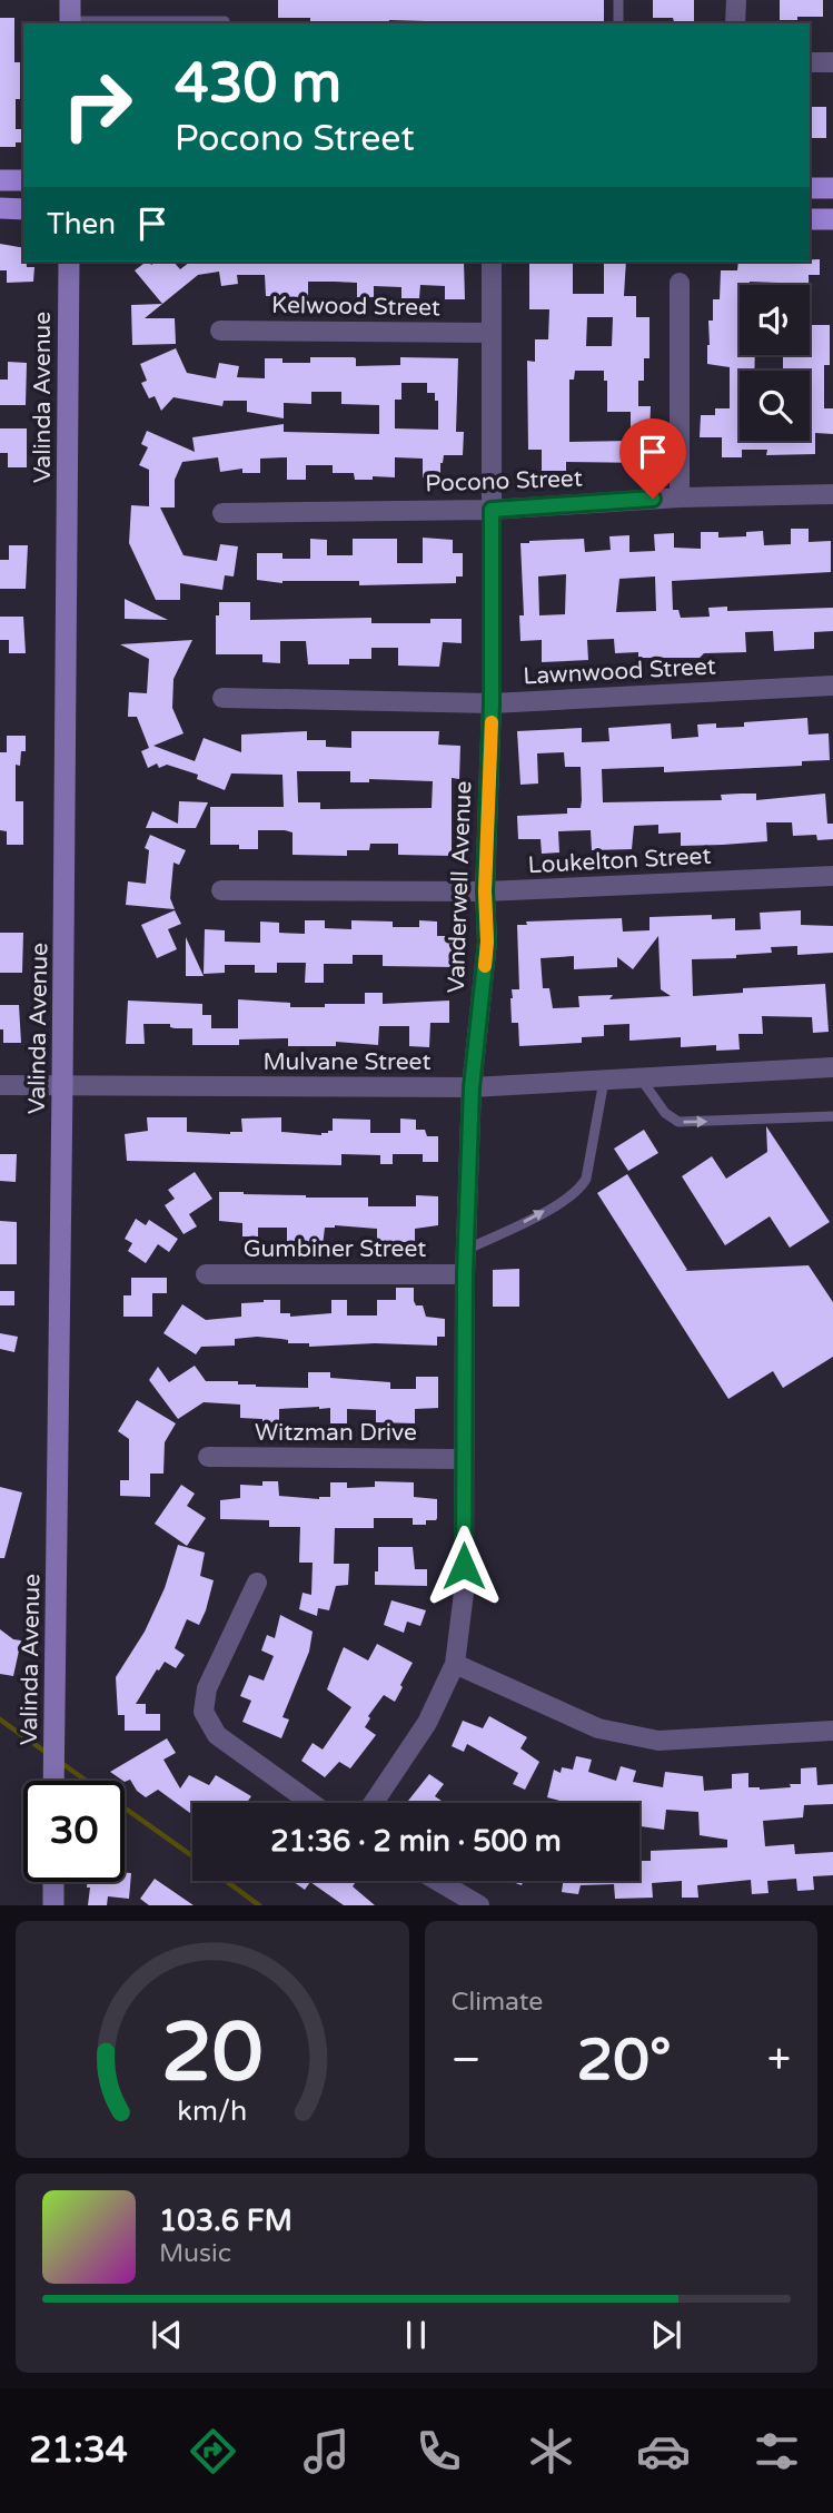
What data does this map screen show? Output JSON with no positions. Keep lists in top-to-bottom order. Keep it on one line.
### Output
{"streets":{"main road":["Valinda Avenue"],"street":["Kelwood Street","Pocono Street","Lawnwood Street","Loukelton Street","Vanderwell Avenue","Mulvane Street","Gumbiner Street","Witzman Drive"]},"crossings":[["Kelwood Street","Vanderwell Avenue"],["Valinda Avenue","Mulvane Street"],["Pocono Street","Vanderwell Avenue"],["Lawnwood Street","Vanderwell Avenue"],["Loukelton Street","Vanderwell Avenue"],["Vanderwell Avenue","Mulvane Street"],["Vanderwell Avenue","Gumbiner Street"],["Vanderwell Avenue","Witzman Drive"]],"page":{"turn":["430 m","Pocono Street"],"then":"Then","limit":"30","trip":"21:36 · 2 min · 500 m","tile":"Climate","heat":["−","20°","+"],"song":["103.6 FM","Music"],"tabs":"21:34","gauge":["20","km/h"]}}
